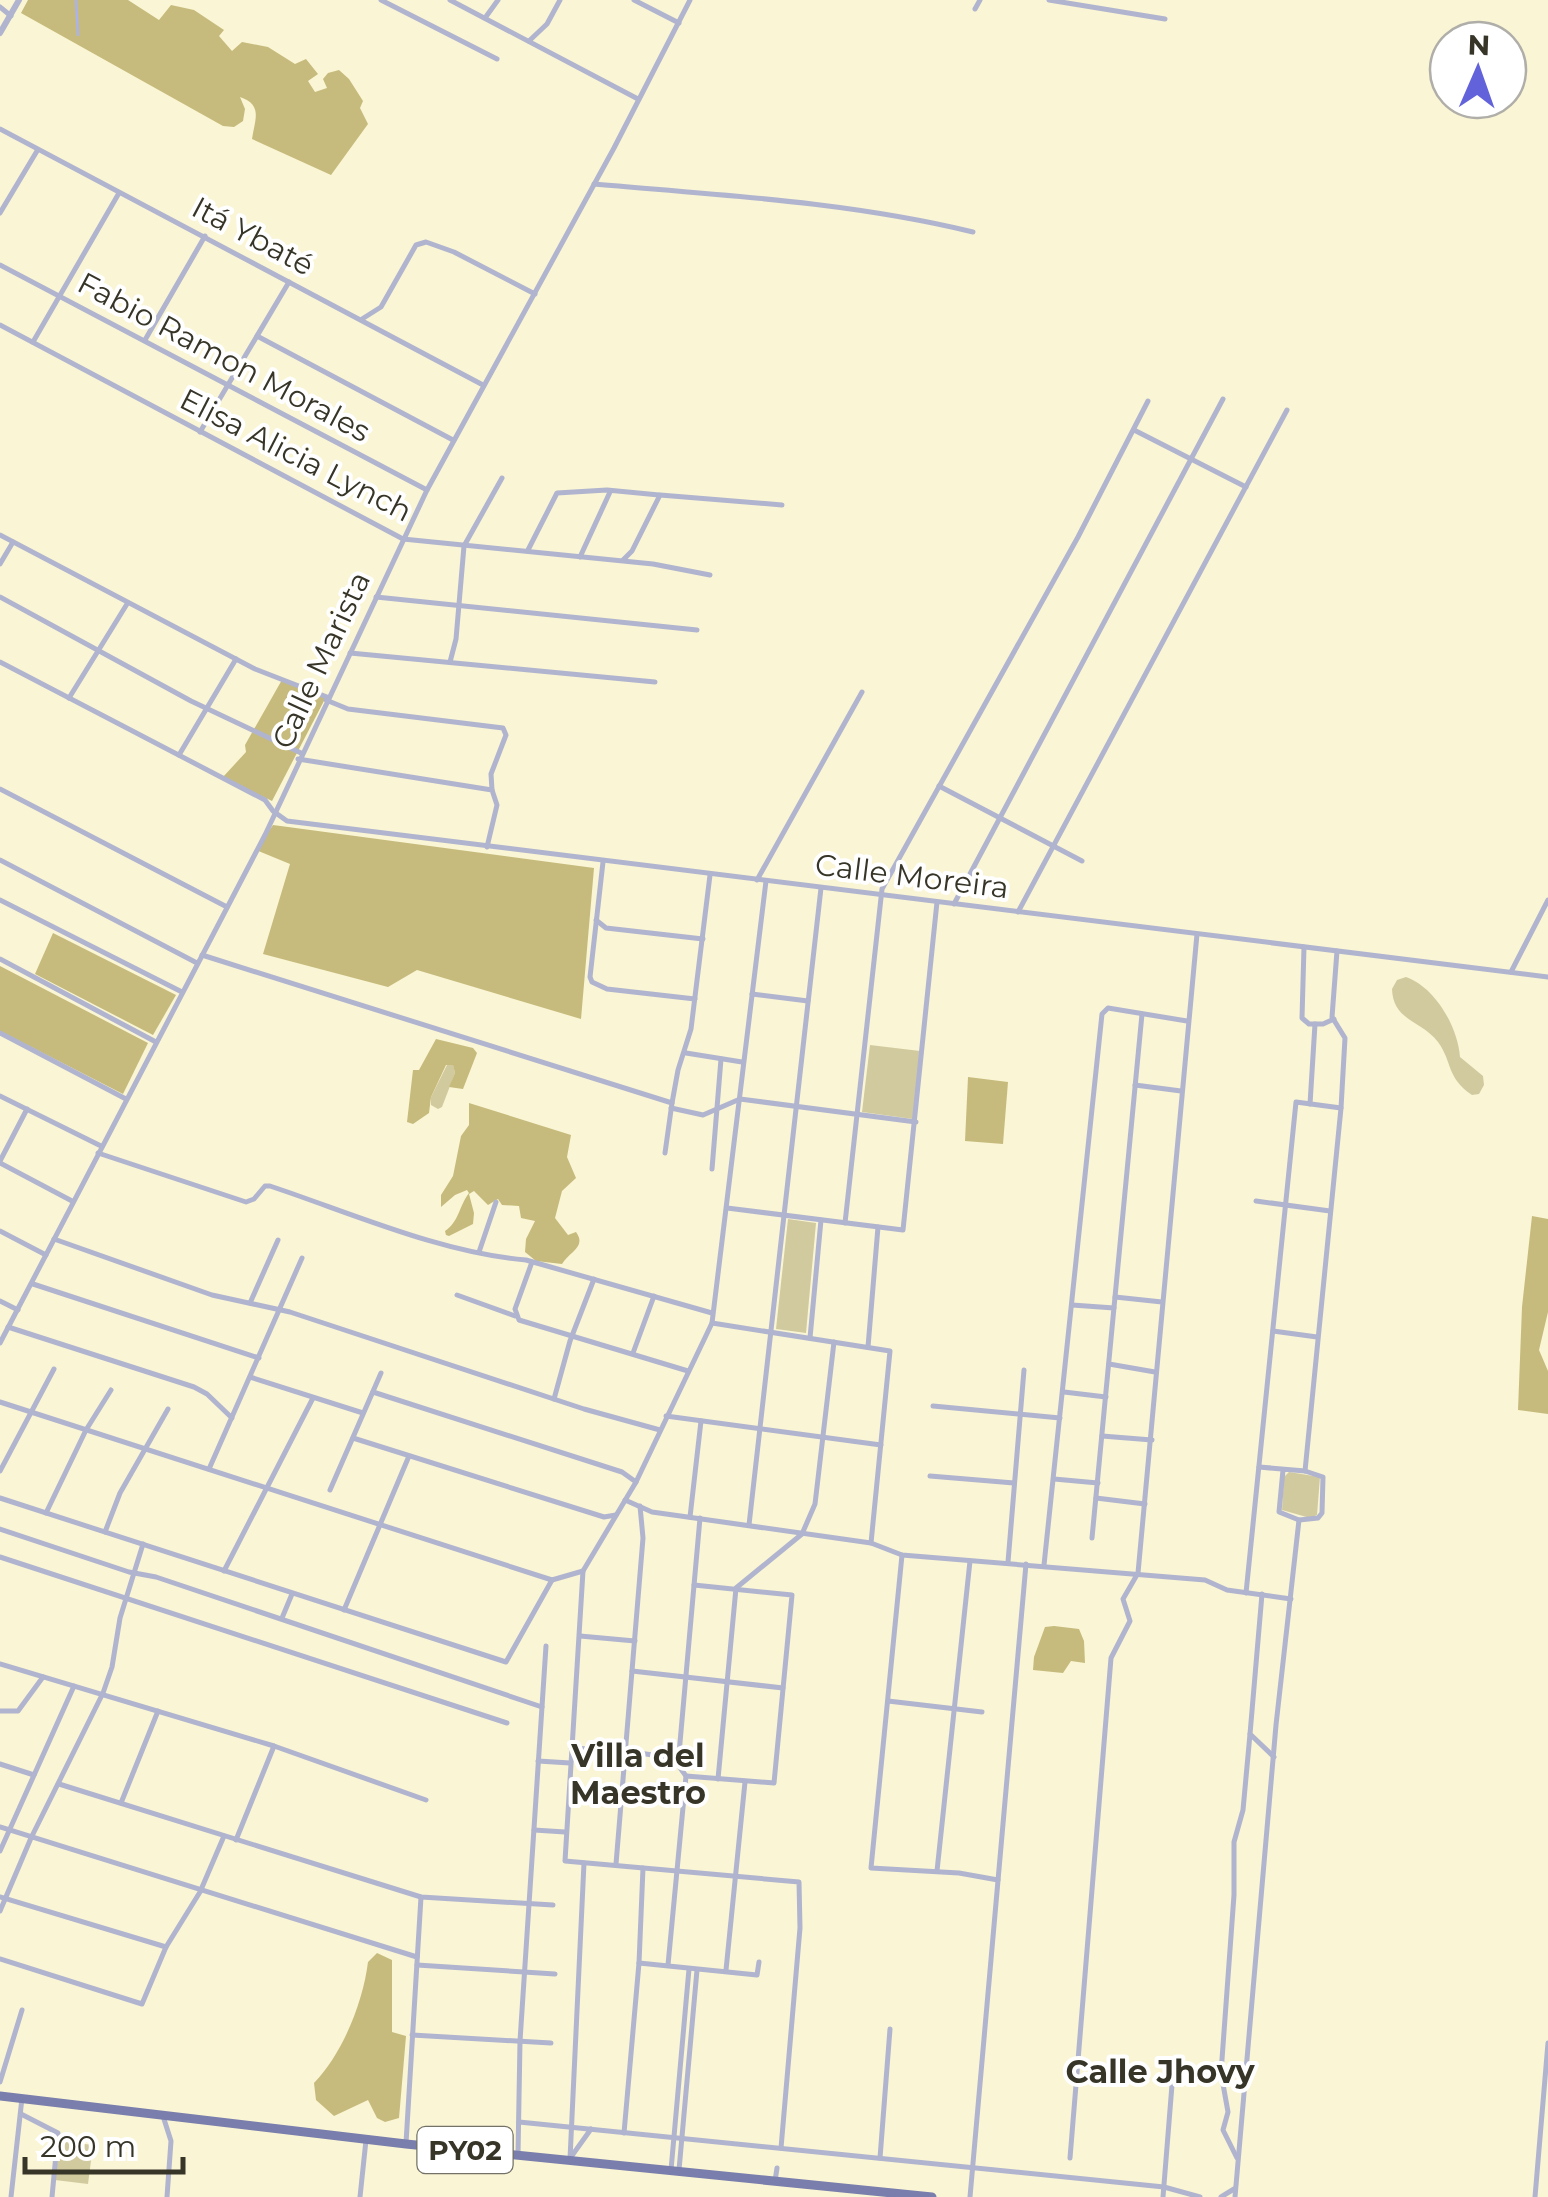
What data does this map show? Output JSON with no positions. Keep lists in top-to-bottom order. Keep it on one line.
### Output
{"streets":{"main road":["PY02"],"street":["Itá Ybaté","Fabio Ramon Morales","Elisa Alicia Lynch","Calle Marista","Calle Moreira"]},"crossings":[["Itá Ybaté","Calle Marista"],["Fabio Ramon Morales","Calle Marista"],["Elisa Alicia Lynch","Calle Marista"],["Calle Marista","Calle Moreira"]],"districts":["Villa del Maestro","Calle Jhovy"],"scale_bar":"200 m","north":"top"}
